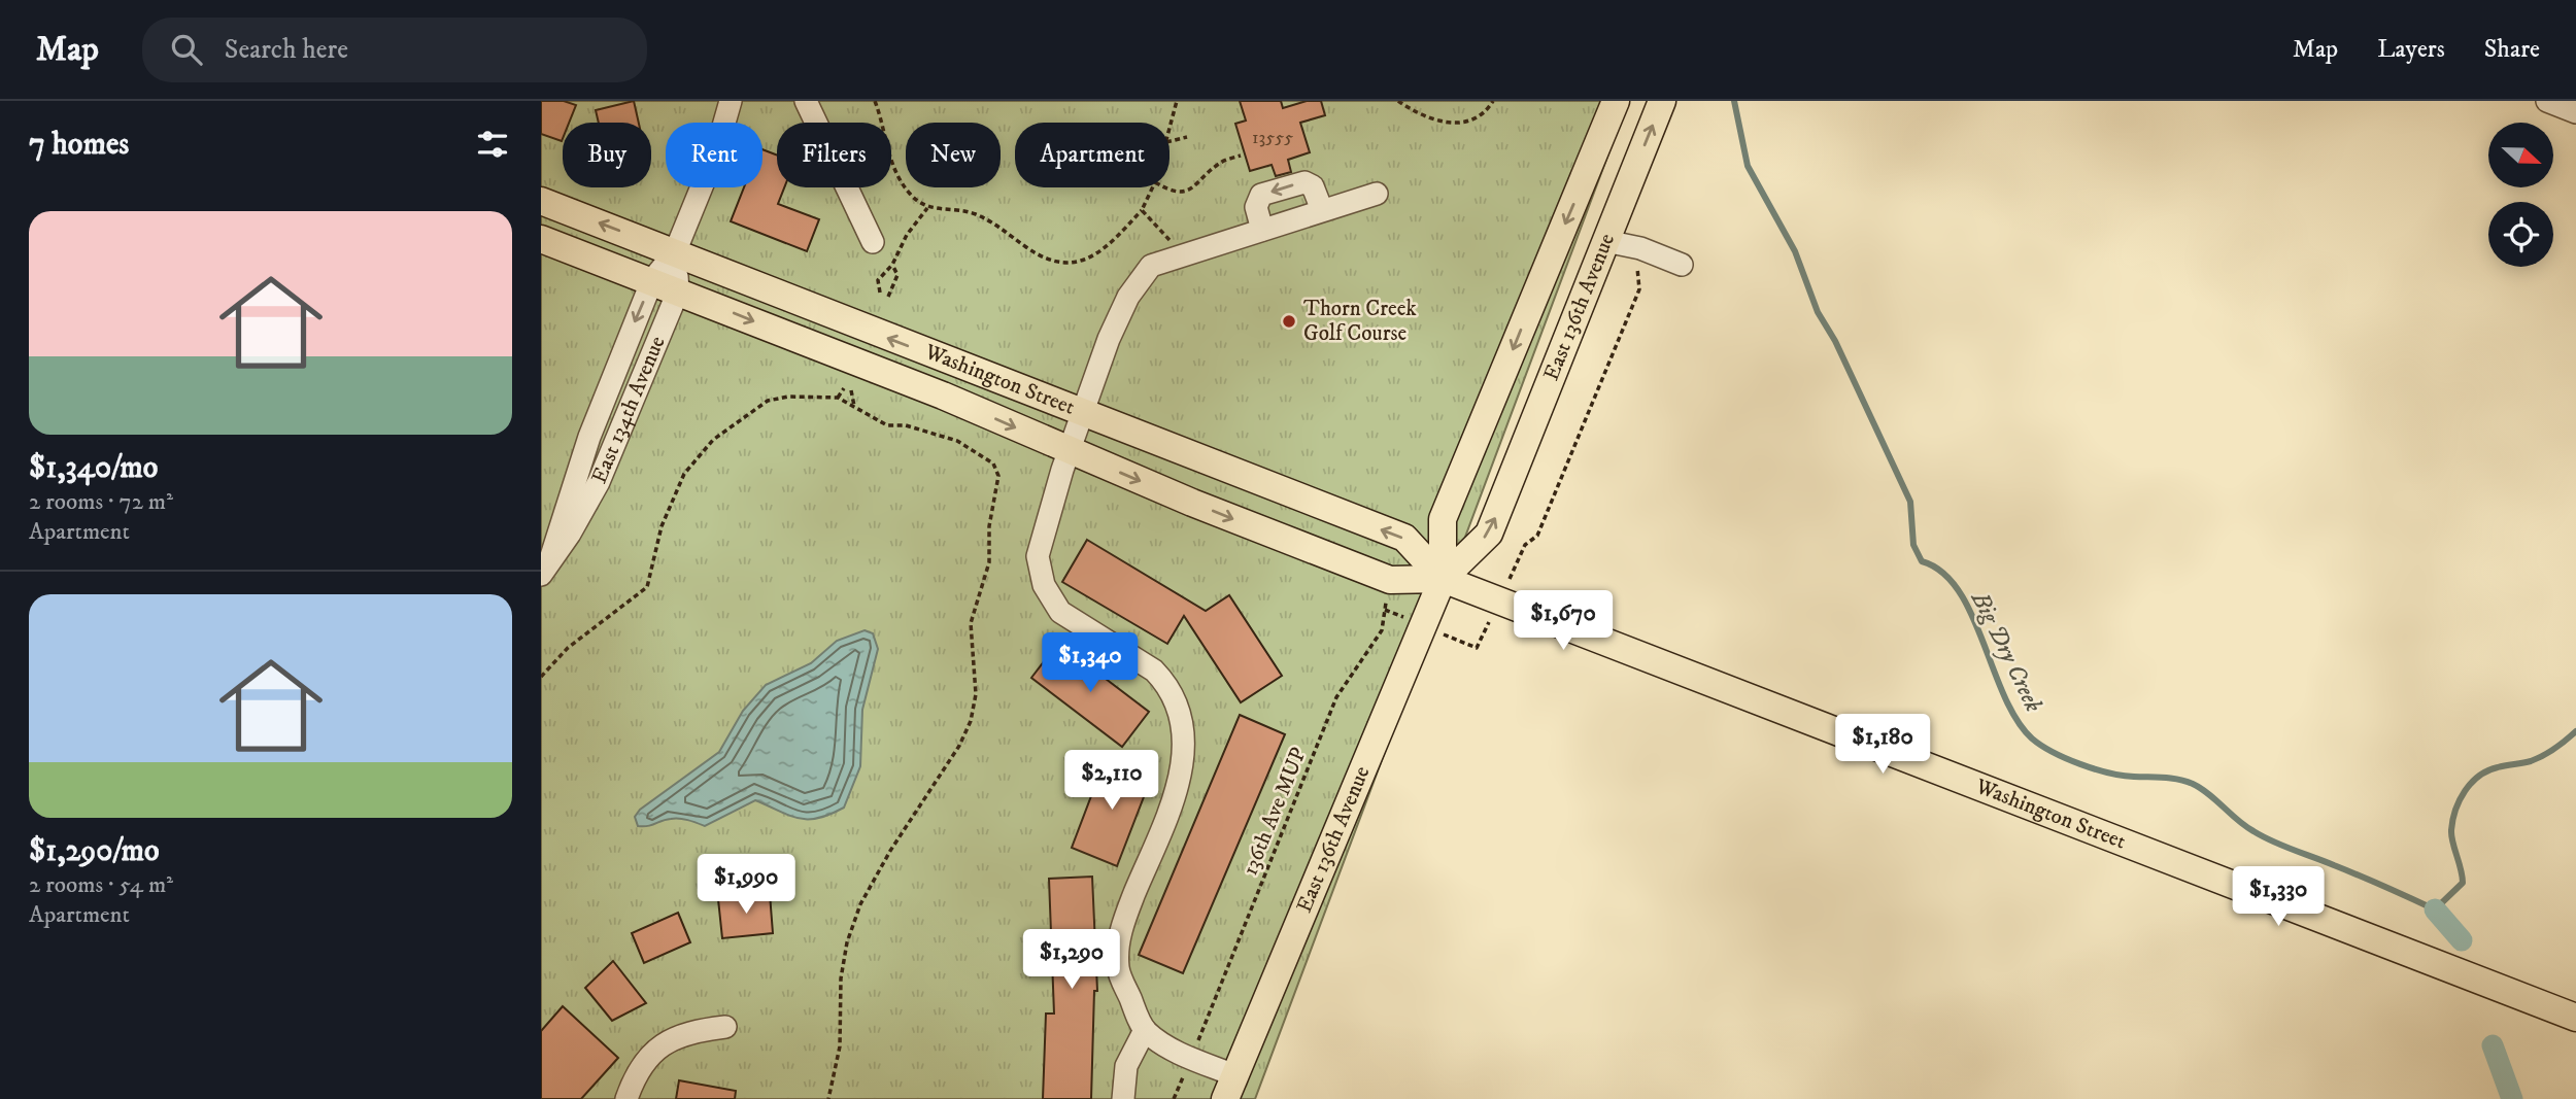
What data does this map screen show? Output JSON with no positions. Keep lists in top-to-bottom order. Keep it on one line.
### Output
{"streets":{"main road":["East 136th Avenue","Washington Street"],"street":["East 134th Avenue"],"path":["136th Ave MUP"]},"crossings":[["East 136th Avenue","Washington Street"],["Washington Street","East 134th Avenue"],["Washington Street","136th Ave MUP"]],"water":["Big Dry Creek"],"places":["Thorn Creek Golf Course"],"house_numbers":["13555"],"north":"right","page":{"header":"Map","search":"Search here","nav":["Map","Layers","Share"],"heading":"7 homes","chip":["Buy","Rent","Filters","New","Apartment"],"list":[{"name":"$1,340/mo","note":"2 rooms · 72 m² · Apartment"},{"name":"$1,290/mo","note":"2 rooms · 54 m² · Apartment"}],"price":["$1,670","$1,340","$1,180","$2,110","$1,990","$1,330","$1,290"]}}
